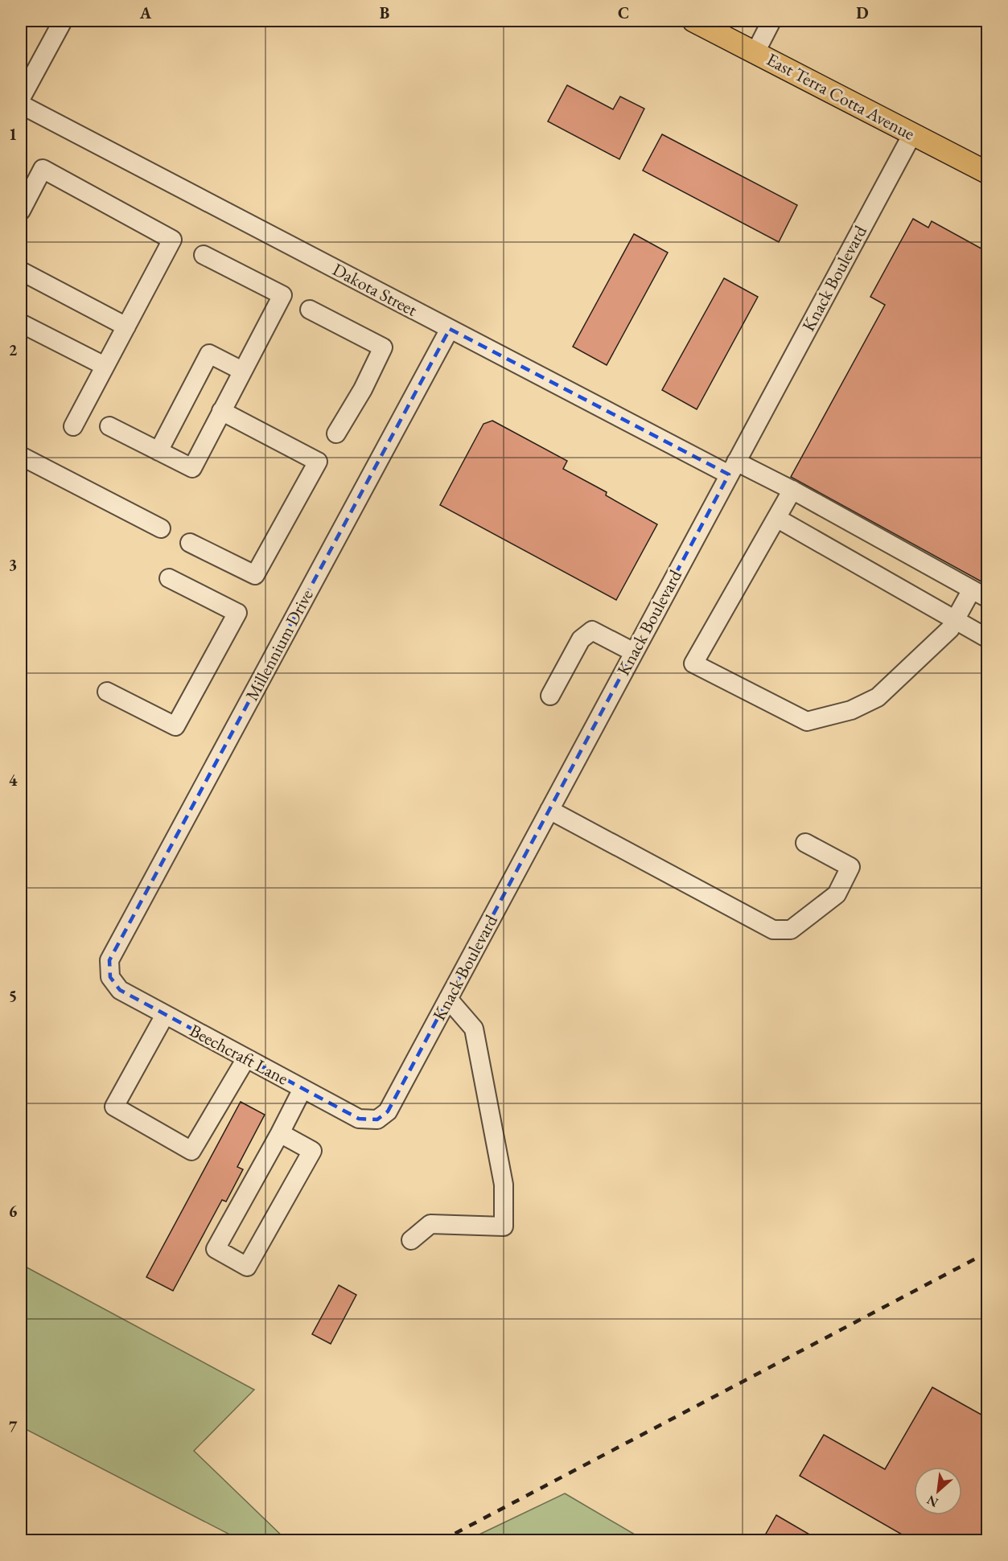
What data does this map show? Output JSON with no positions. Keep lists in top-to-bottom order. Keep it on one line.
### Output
{"streets":{"main road":["East Terra Cotta Avenue"],"street":["Knack Boulevard","Dakota Street","Millennium Drive","Beechcraft Lane"]},"crossings":[["East Terra Cotta Avenue","Knack Boulevard"],["Knack Boulevard","Dakota Street"],["Knack Boulevard","Beechcraft Lane"],["Dakota Street","Millennium Drive"],["Millennium Drive","Beechcraft Lane"]],"north":"bottom left","grid":{"columns":["A","B","C","D"],"rows":["1","2","3","4","5","6","7"]}}
